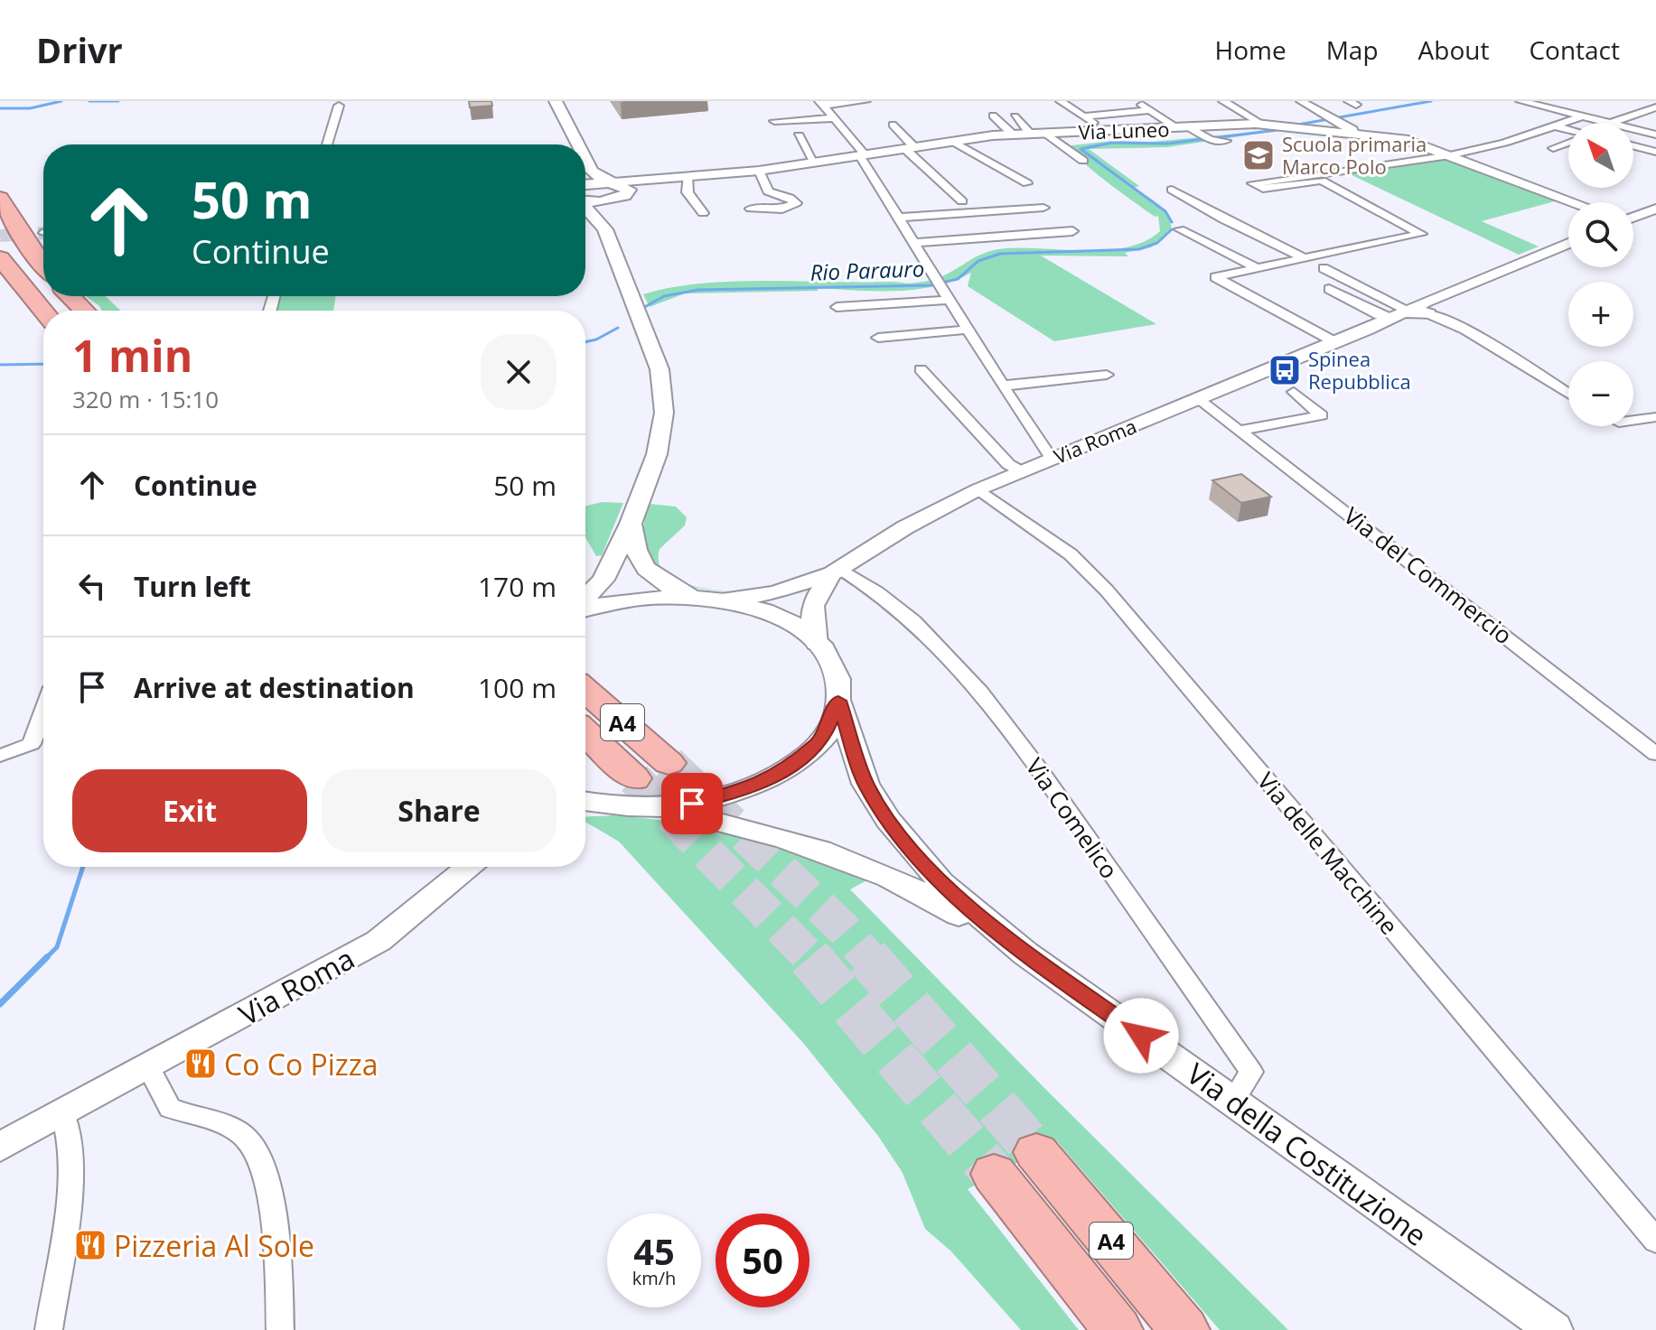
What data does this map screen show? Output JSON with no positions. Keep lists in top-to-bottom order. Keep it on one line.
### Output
{"streets":{"highway":["A4"],"main road":["Via Roma","Via della Costituzione"],"street":["Via Luneo","Via del Commercio","Via Comelico","Via delle Macchine"]},"crossings":[["Via Roma","Via del Commercio"],["Via Roma","Via Comelico"],["Via Roma","Via delle Macchine"],["Via Comelico","Via della Costituzione"]],"water":["Rio Parauro"],"places":{"school or university":["Scuola primaria Marco Polo"],"bus stop":["Spinea Repubblica"],"restaurant":["Co Co Pizza","Pizzeria Al Sole"]},"north":"top left","page":{"header":"Drivr","nav":["Home","Map","About","Contact"],"map_buttons":["+","−"],"turn":["50 m","Continue"],"heading":["1 min","320 m · 15:10"],"list":[{"name":"Continue","value":"50 m"},{"name":"Turn left","value":"170 m"},{"name":"Arrive at destination","value":"100 m"}],"buttons":["Exit","Share"],"speed":"45 km/h","limit":"50"}}
